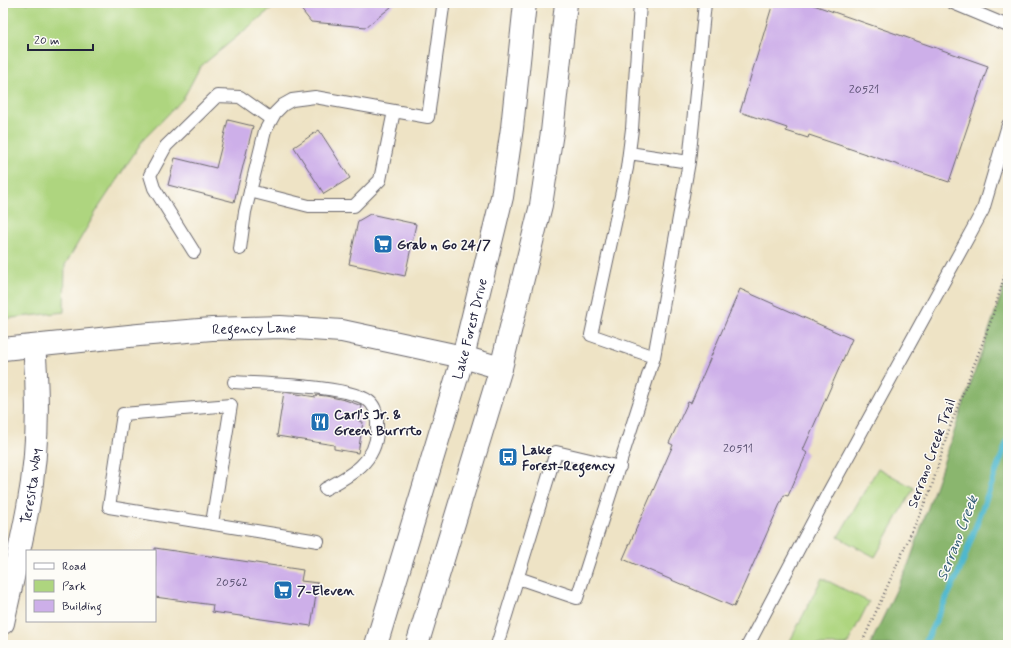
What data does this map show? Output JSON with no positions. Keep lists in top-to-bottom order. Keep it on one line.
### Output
{"streets":{"main road":["Lake Forest Drive","Regency Lane","Teresita Way"],"path":["Serrano Creek Trail"]},"crossings":[["Lake Forest Drive","Regency Lane"],["Regency Lane","Teresita Way"]],"water":["Serrano Creek"],"places":{"supermarket":["Grab n Go 24/7","7-Eleven"],"restaurant":["Carl's Jr. & Green Burrito"],"bus stop":["Lake Forest-Regency"]},"house_numbers":["20521","20511","20562"],"legend":["Road","Park","Building"],"scale_bar":"20 m"}
